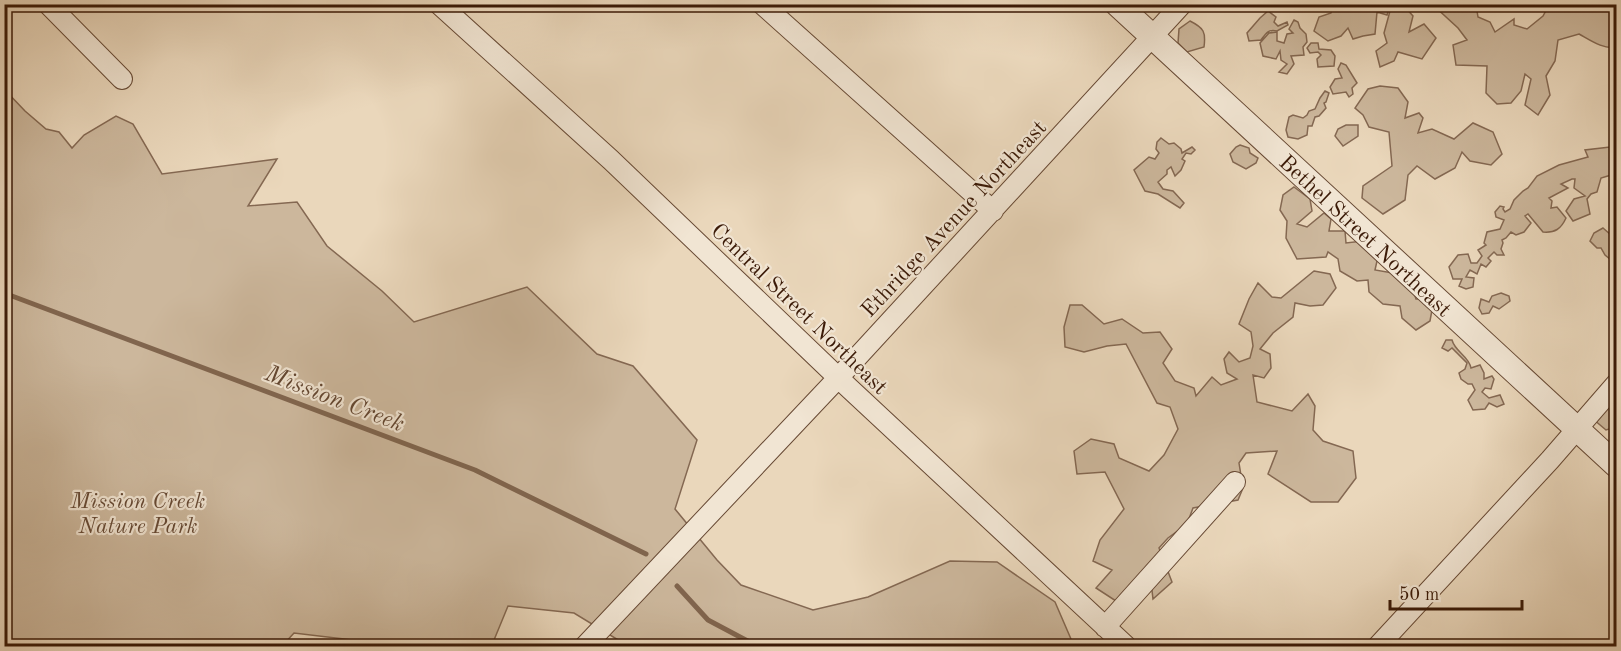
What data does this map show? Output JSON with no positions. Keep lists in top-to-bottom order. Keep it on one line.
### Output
{"streets":{"street":["Ethridge Avenue Northeast","Bethel Street Northeast","Central Street Northeast"]},"crossings":[["Ethridge Avenue Northeast","Bethel Street Northeast"],["Ethridge Avenue Northeast","Central Street Northeast"]],"water":["Mission Creek"],"parks":["Mission Creek Nature Park"],"scale_bar":"50 m"}
